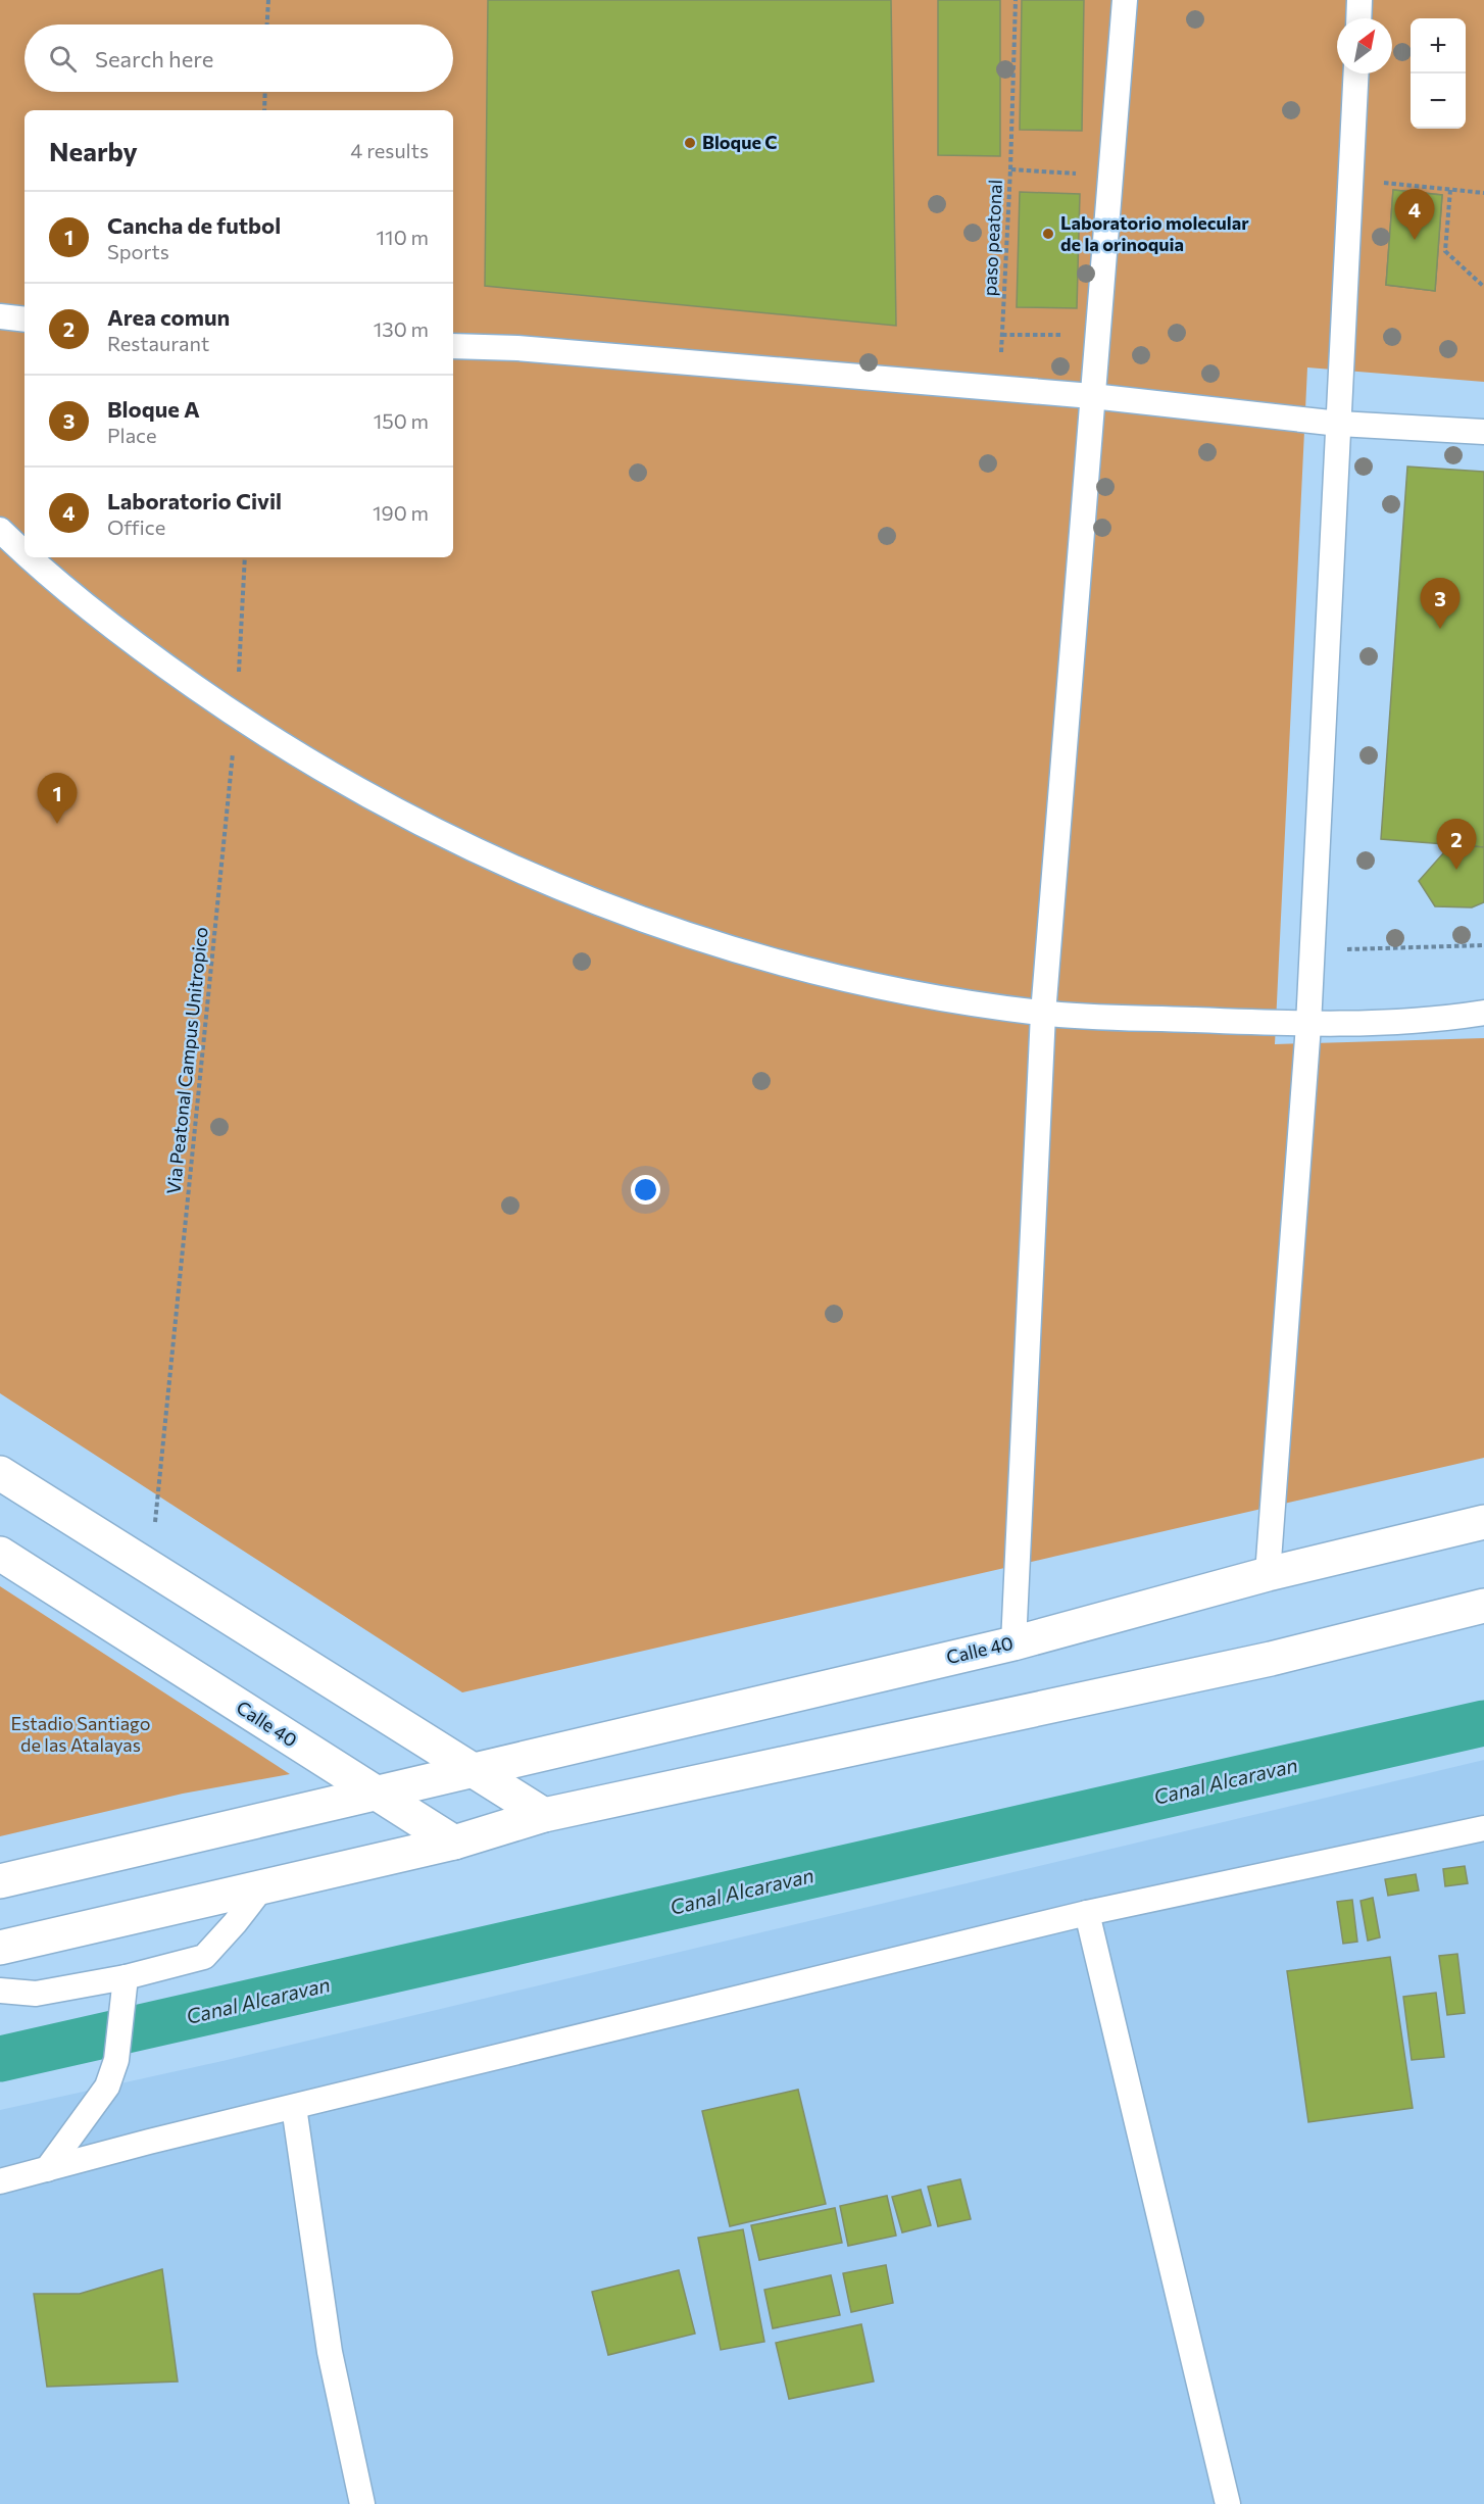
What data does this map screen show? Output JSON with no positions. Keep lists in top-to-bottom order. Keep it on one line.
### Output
{"streets":{"main road":["Calle 40"],"path":["paso peatonal","Via Peatonal Campus Unitropico"]},"water":["Canal Alcaravan"],"parks":["Estadio Santiago de las Atalayas"],"places":["Bloque C","Laboratorio molecular de la orinoquia"],"north":"top right","page":{"map_buttons":["+","−"],"search":"Search here","heading":["Nearby","4 results"],"pins":["4","3","1","2"],"list":[{"mark":"1","name":"Cancha de futbol","note":"Sports","value":"110 m"},{"mark":"2","name":"Area comun","note":"Restaurant","value":"130 m"},{"mark":"3","name":"Bloque A","note":"Place","value":"150 m"},{"mark":"4","name":"Laboratorio Civil","note":"Office","value":"190 m"}]}}
